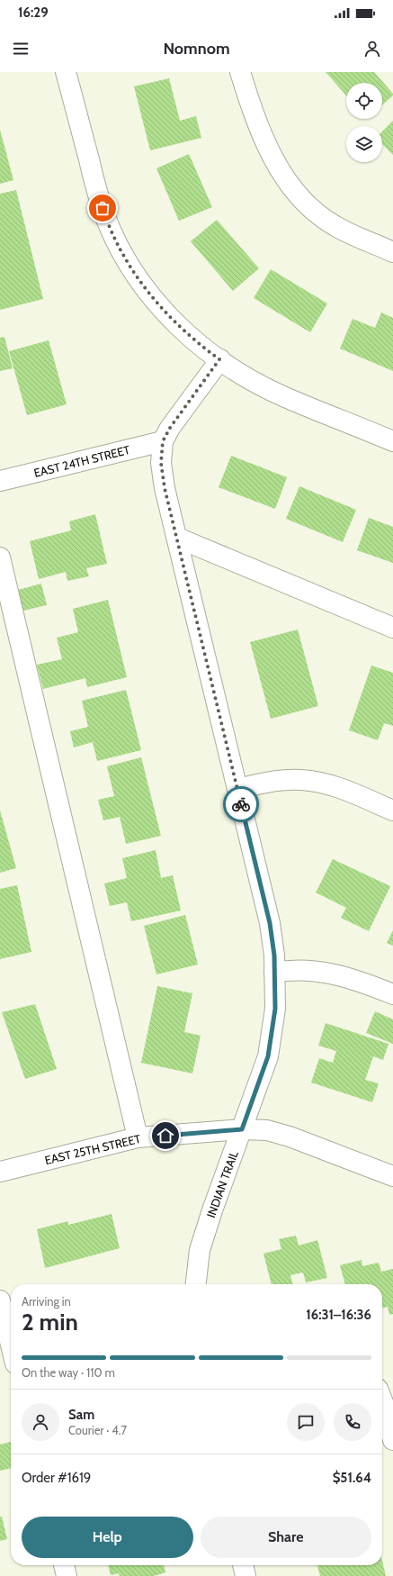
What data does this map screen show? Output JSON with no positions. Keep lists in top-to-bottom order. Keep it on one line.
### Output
{"streets":{"street":["EAST 24TH STREET","EAST 25TH STREET","INDIAN TRAIL"]},"crossings":[["EAST 24TH STREET","INDIAN TRAIL"],["EAST 25TH STREET","INDIAN TRAIL"]],"page":{"status":"16:29","header":"Nomnom","heading":["2 min","Arriving in","16:31–16:36"],"panel":["Sam","Courier · 4.7","Order #1619","$51.64"],"bar":"On the way · 110 m","buttons":["Help","Share"]}}
